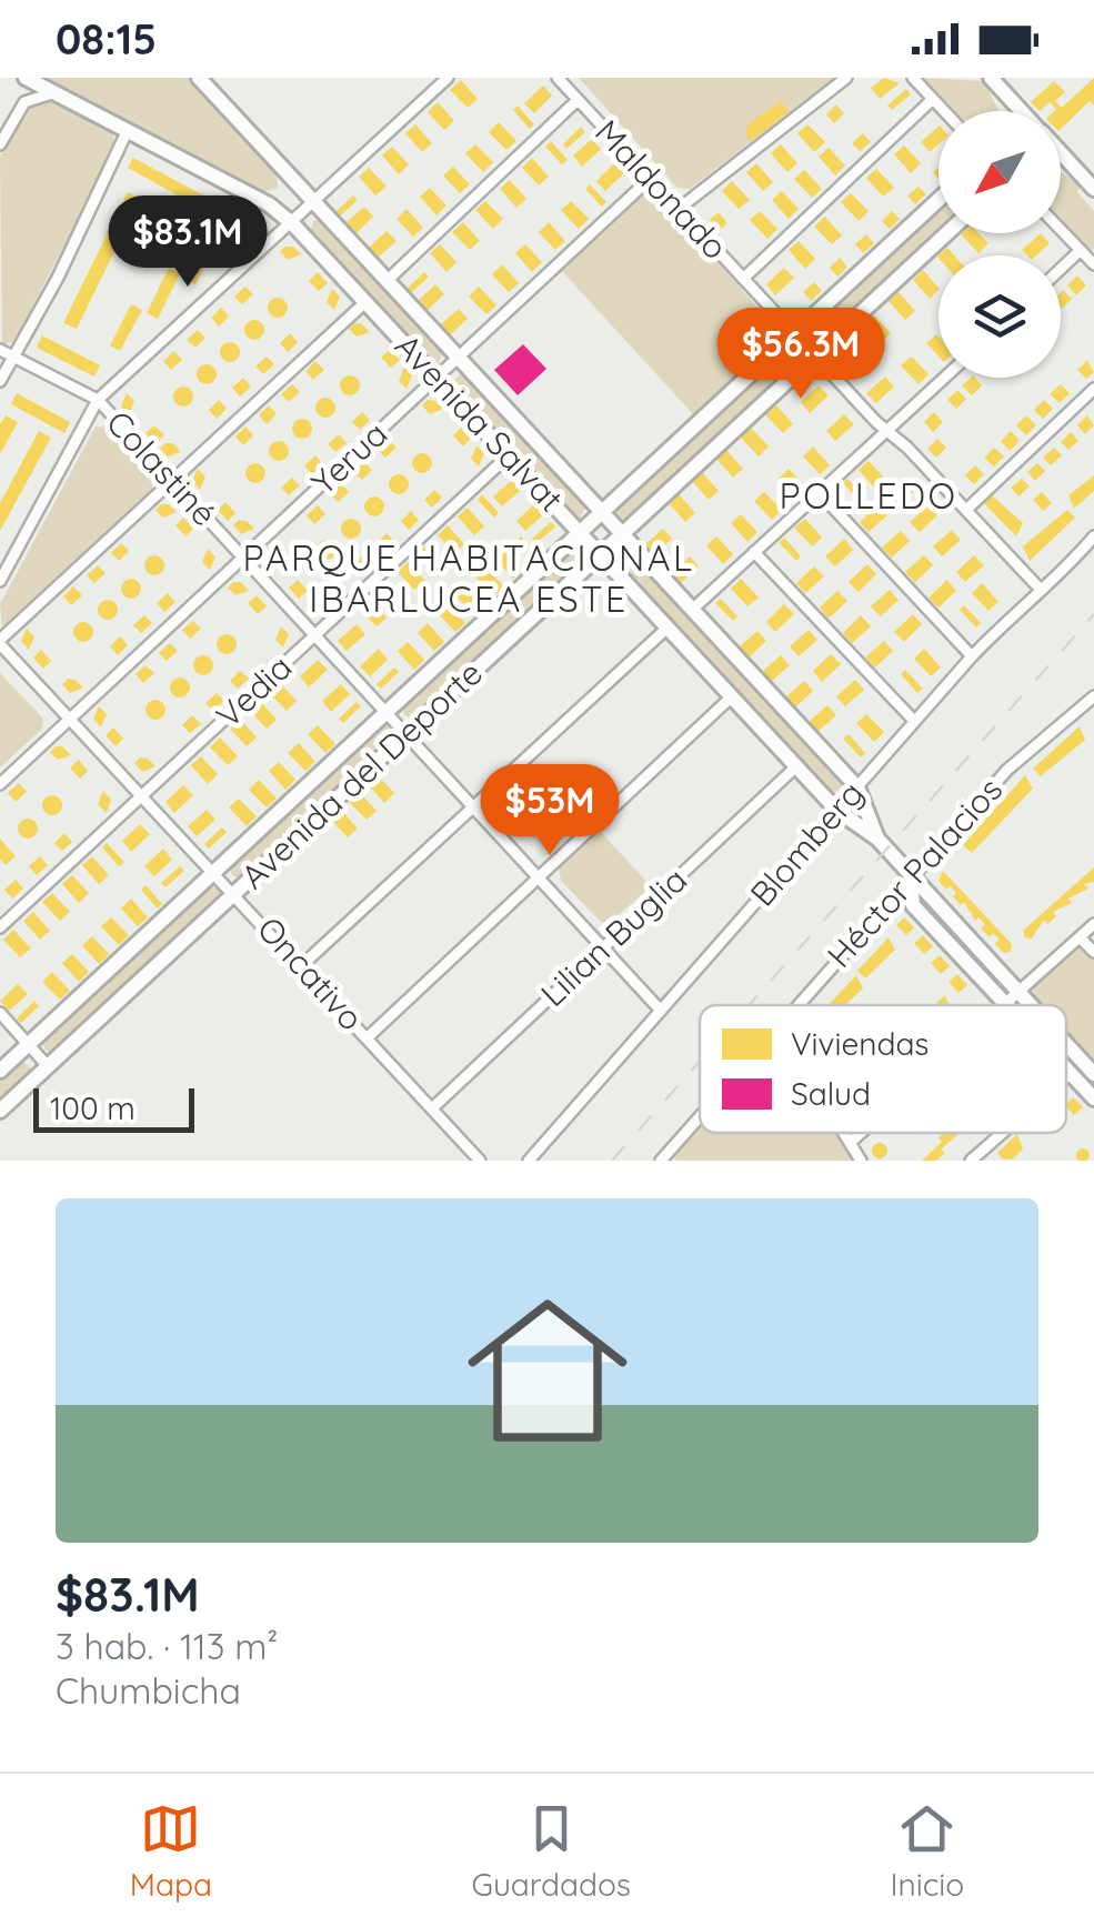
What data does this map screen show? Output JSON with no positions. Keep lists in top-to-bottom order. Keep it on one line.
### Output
{"streets":{"street":["Maldonado","Avenida Salvat","Yerua","Colastiné","Vedia","Avenida del Deporte","Blomberg","Héctor Palacios","Lilian Buglia","Oncativo"]},"crossings":[["Maldonado","Yerua"],["Maldonado","Avenida del Deporte"],["Maldonado","Blomberg"],["Avenida Salvat","Yerua"],["Avenida Salvat","Vedia"],["Avenida Salvat","Avenida del Deporte"],["Avenida Salvat","Blomberg"],["Avenida Salvat","Héctor Palacios"],["Avenida Salvat","Lilian Buglia"],["Yerua","Colastiné"],["Yerua","Oncativo"],["Colastiné","Vedia"],["Colastiné","Avenida del Deporte"],["Colastiné","Blomberg"],["Colastiné","Lilian Buglia"],["Vedia","Oncativo"],["Avenida del Deporte","Oncativo"],["Lilian Buglia","Oncativo"]],"districts":["POLLEDO","PARQUE HABITACIONAL IBARLUCEA ESTE"],"legend":["Viviendas","Salud"],"scale_bar":"100 m","north":"bottom left","page":{"status":"08:15","price":["$83.1M","$56.3M","$53M"],"scale":"100 m","list":[{"name":"$83.1M","note":"3 hab. · 113 m² · Chumbicha"}],"tabs":["Mapa","Guardados","Inicio"]}}
